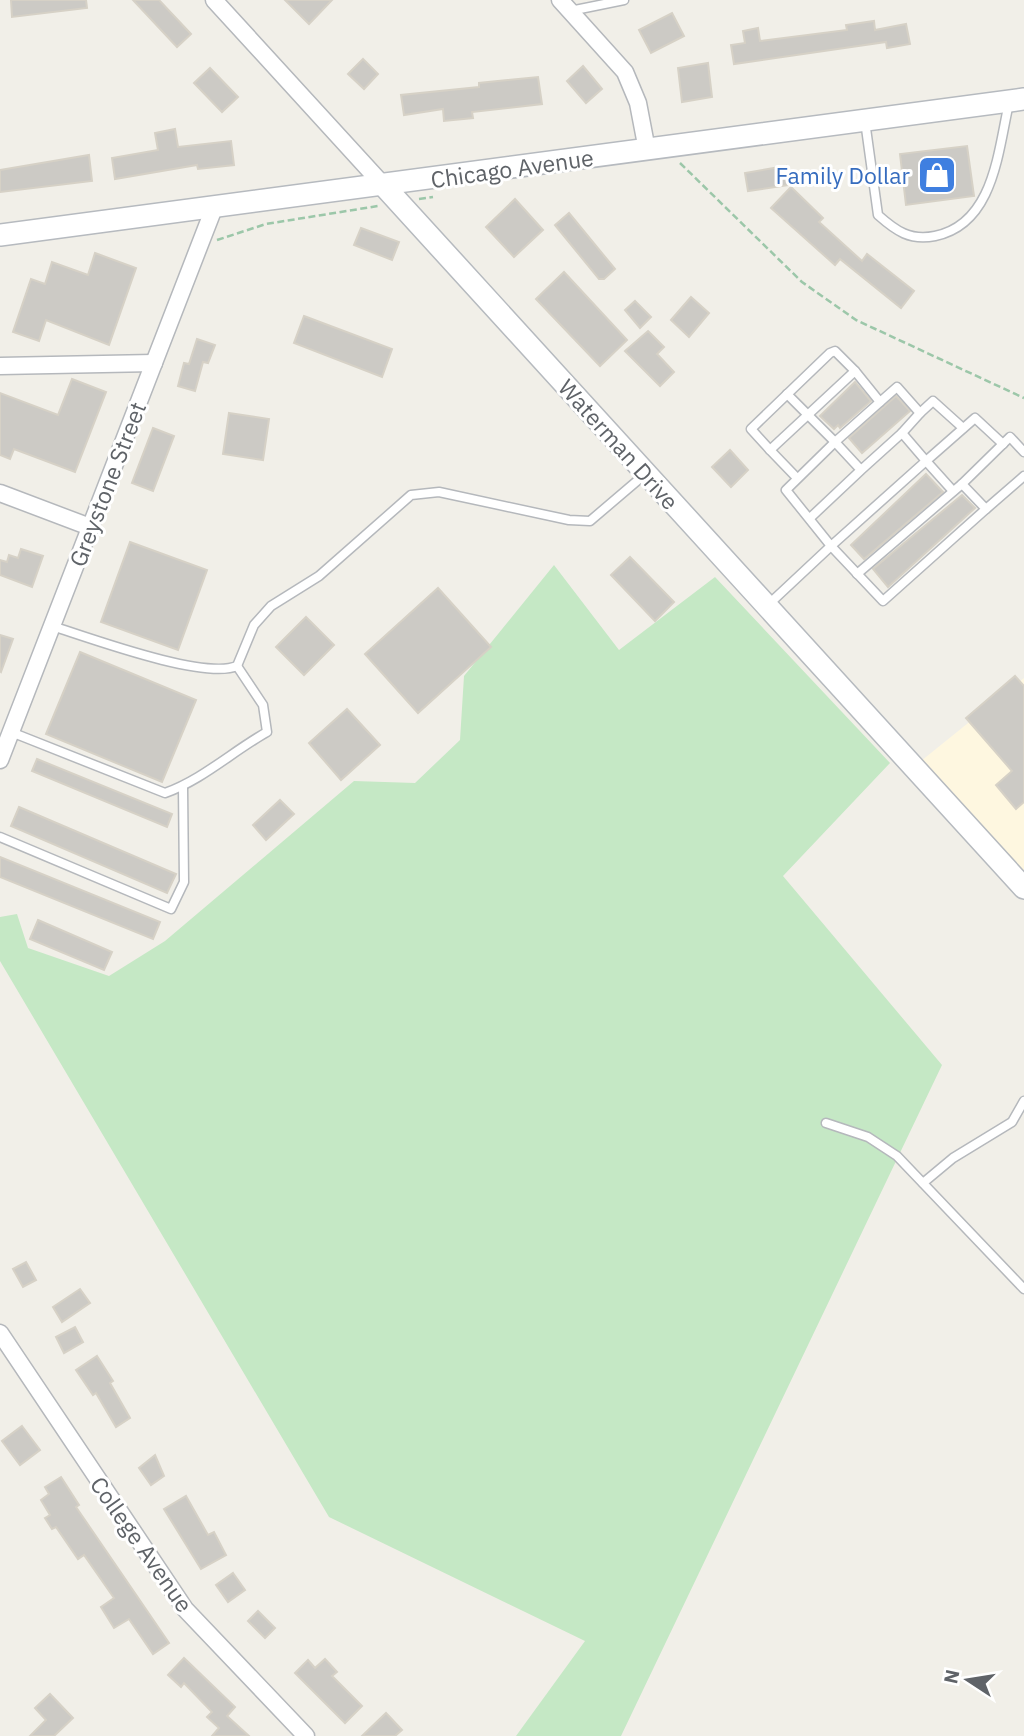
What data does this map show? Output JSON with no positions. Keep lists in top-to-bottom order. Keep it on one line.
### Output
{"streets":{"street":["Chicago Avenue","Waterman Drive","Greystone Street","College Avenue"]},"crossings":[["Chicago Avenue","Waterman Drive"],["Chicago Avenue","Greystone Street"]],"places":{"shop":["Family Dollar"]},"north":"left"}
